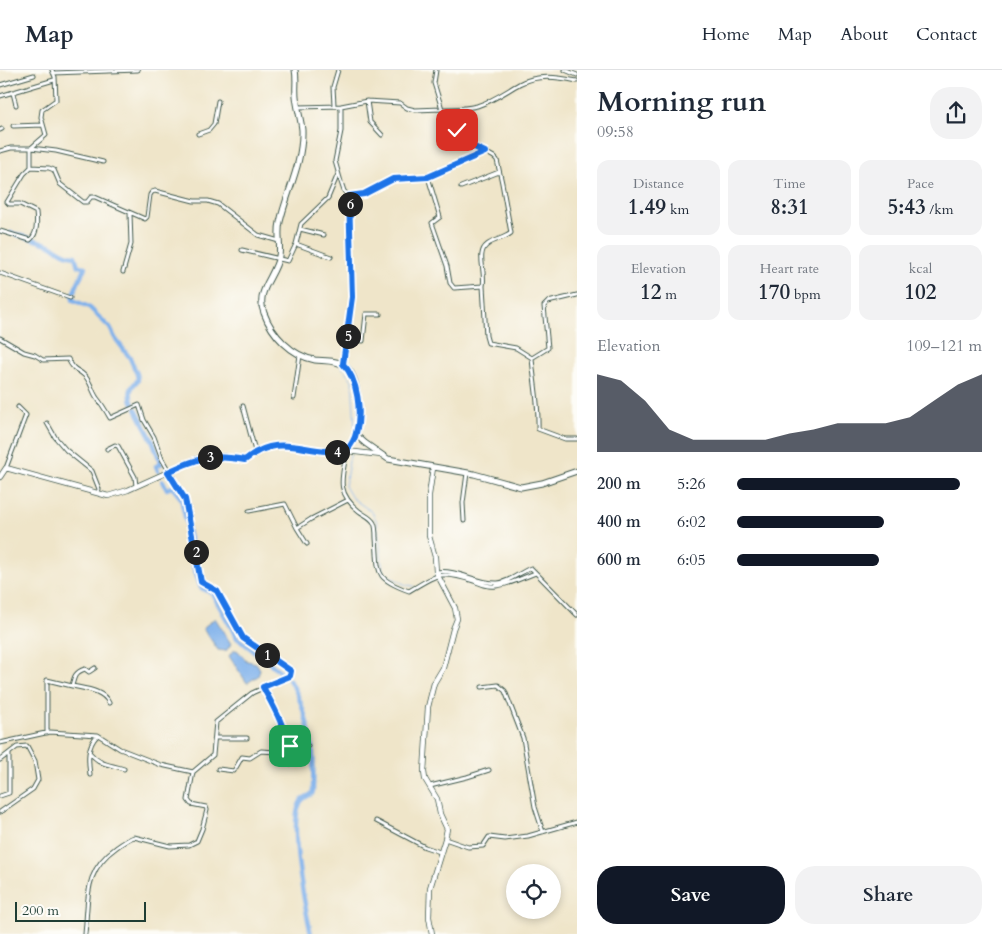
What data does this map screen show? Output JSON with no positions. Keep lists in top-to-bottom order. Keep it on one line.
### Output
{"scale_bar":"200 m","page":{"header":"Map","nav":["Home","Map","About","Contact"],"heading":["Morning run","09:58"],"stats":[["Distance","1.49 km"],["Time","8:31"],["Pace","5:43 /km"],["Elevation","12 m"],["Heart rate","170 bpm"],["kcal","102"]],"pins":["6","5","4","3","2","1"],"chart":["Elevation","109–121 m"],"list":[{"name":"200 m","note":"5:26"},{"name":"400 m","note":"6:02"},{"name":"600 m","note":"6:05"}],"buttons":["Save","Share"],"scale":"200 m"}}
